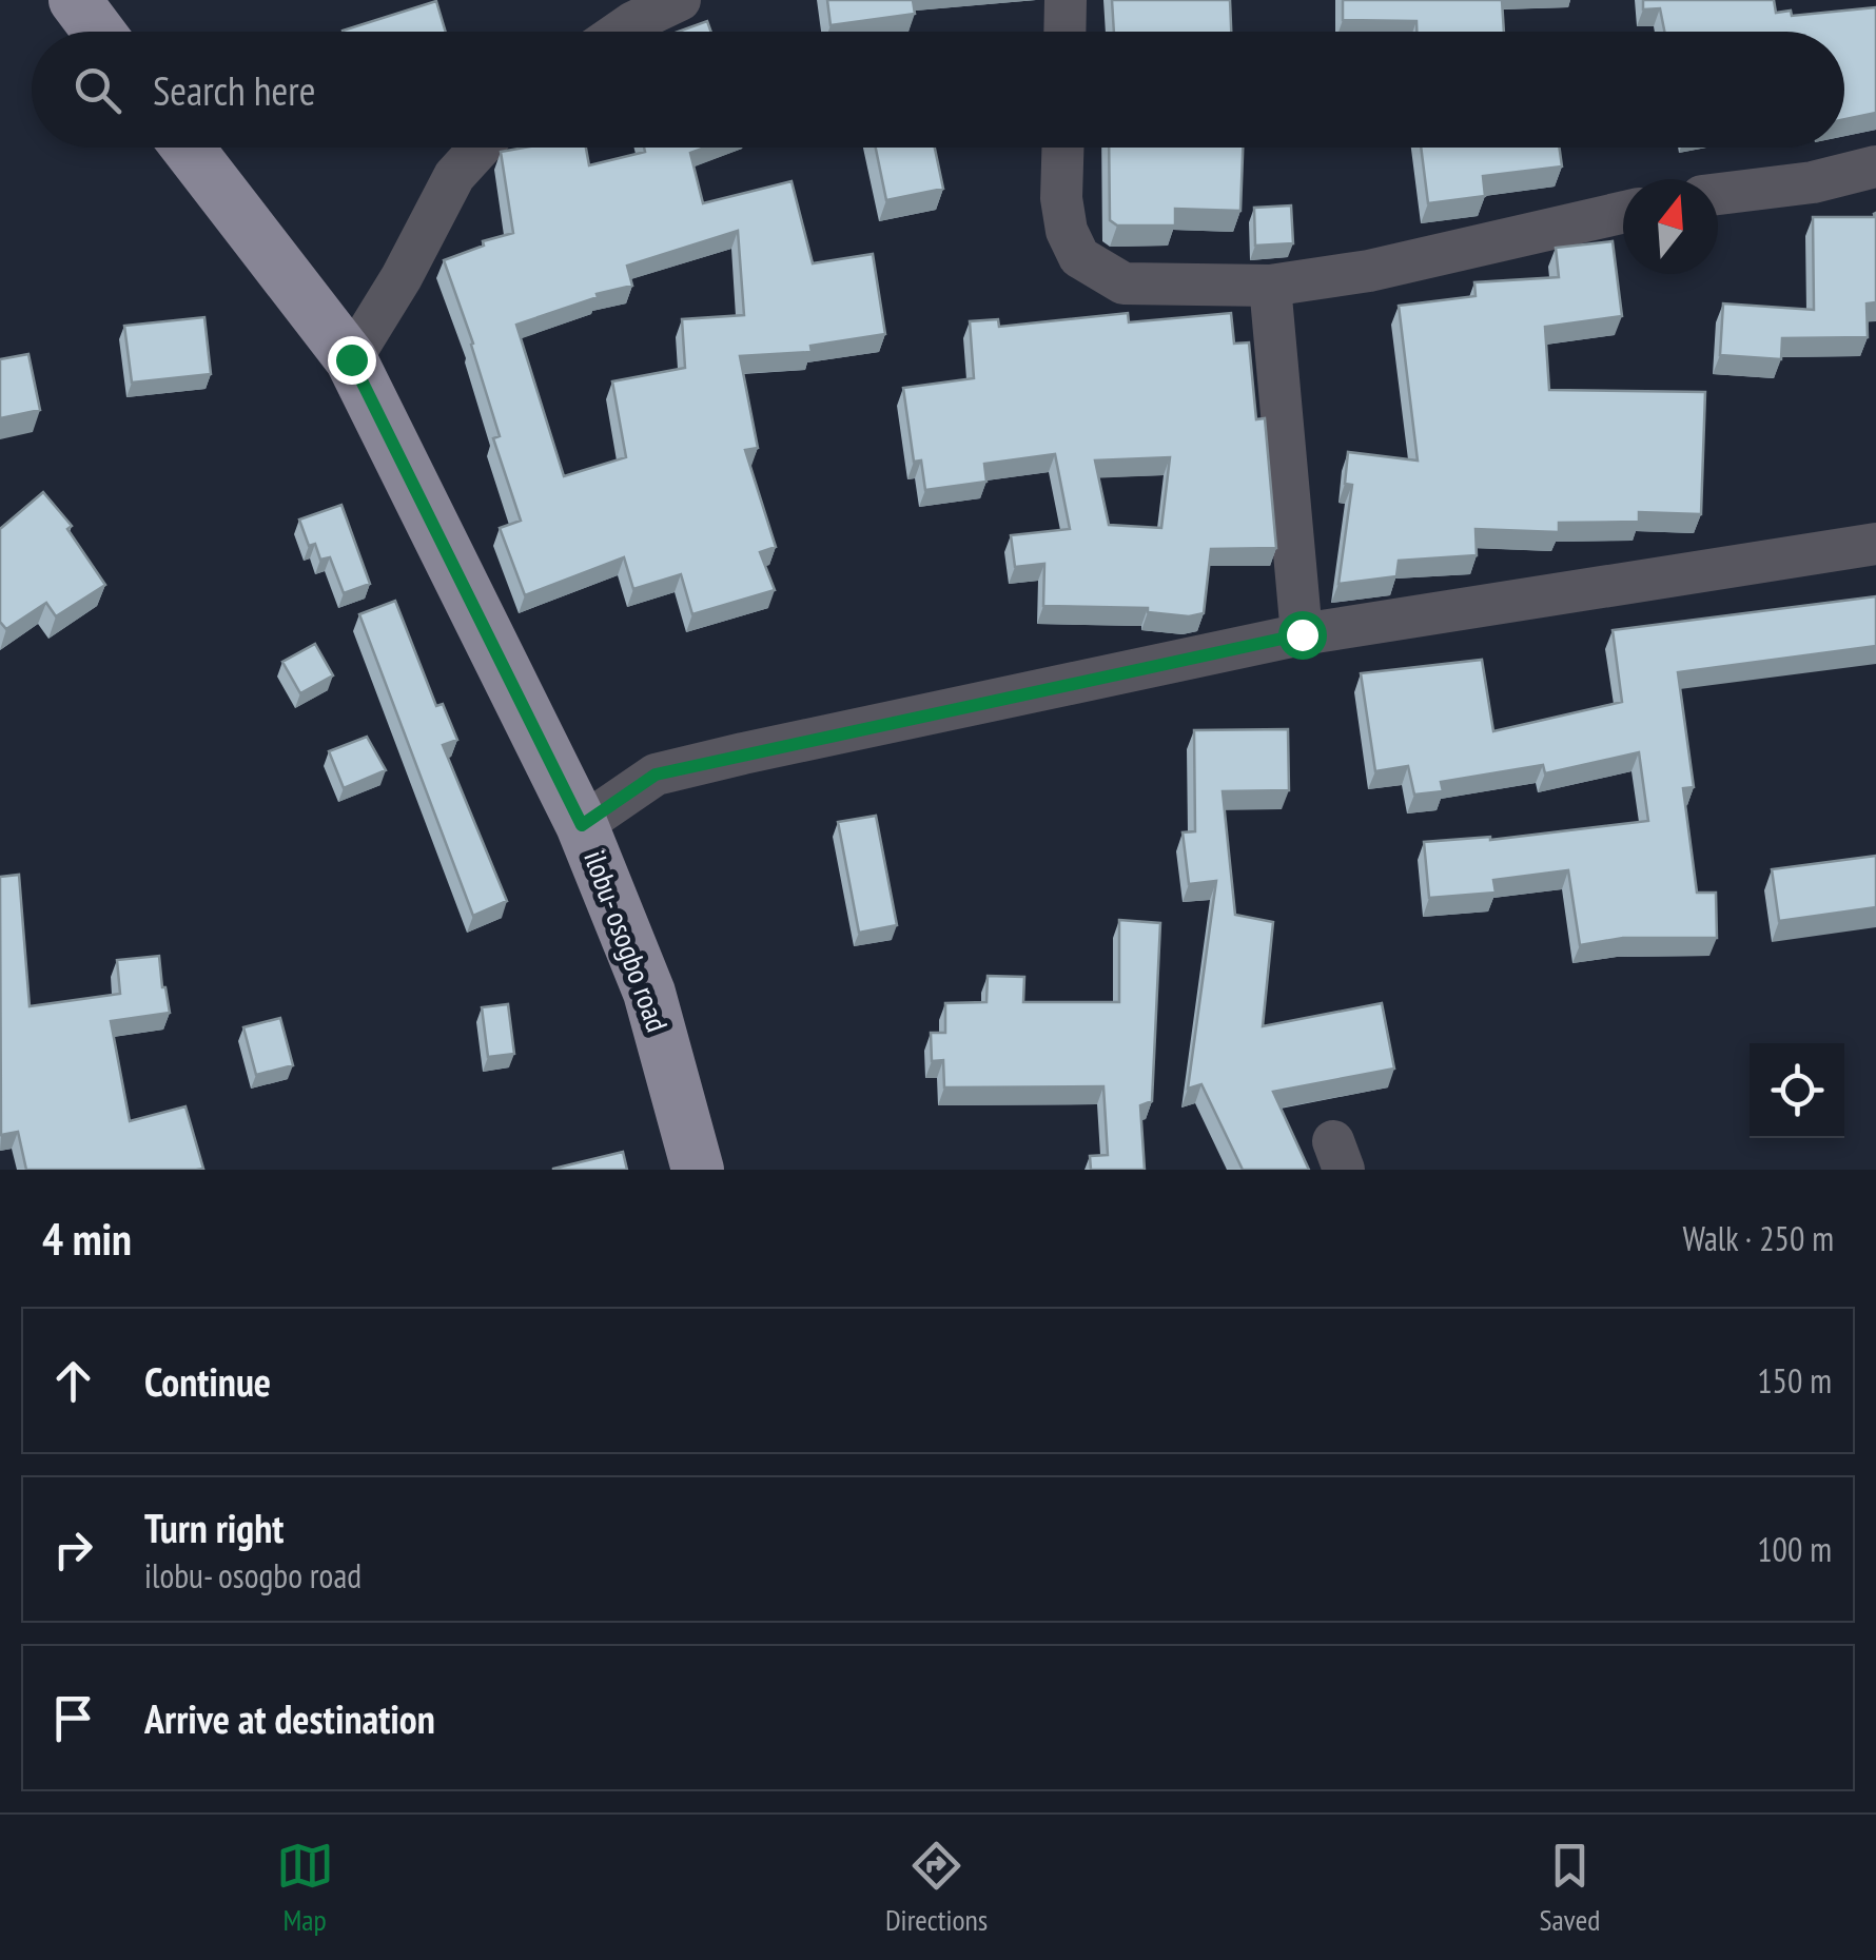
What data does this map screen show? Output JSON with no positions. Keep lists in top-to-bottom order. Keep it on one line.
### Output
{"streets":{"main road":["ilobu- osogbo road"]},"north":"top","page":{"search":"Search here","heading":["4 min","Walk · 250 m"],"list":[["Continue","150 m"],["Turn right","ilobu- osogbo road","100 m"],"Arrive at destination"],"nav":["Map","Directions","Saved"]}}
